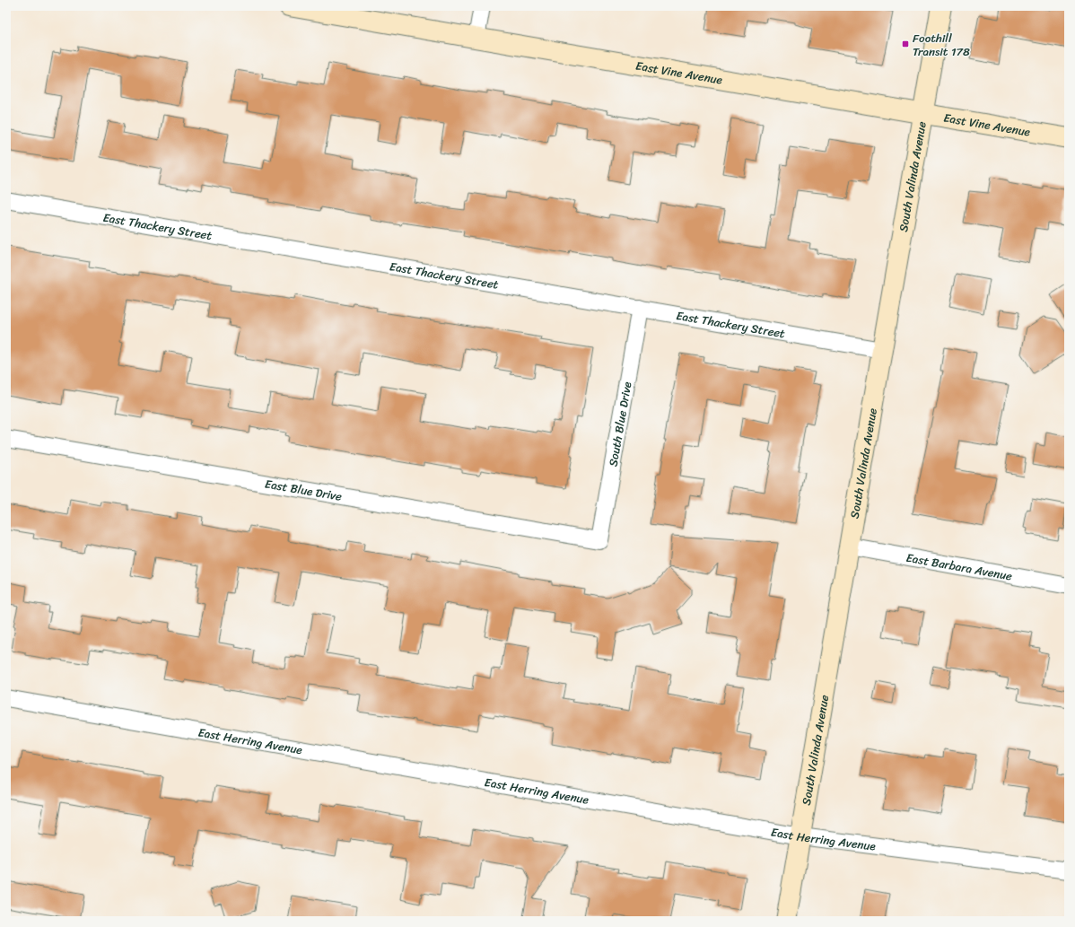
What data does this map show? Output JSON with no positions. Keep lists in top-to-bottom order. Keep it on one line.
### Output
{"streets":{"main road":["East Vine Avenue","South Valinda Avenue"],"street":["East Thackery Street","South Blue Drive","East Blue Drive","East Barbara Avenue","East Herring Avenue"]},"crossings":[["East Vine Avenue","South Valinda Avenue"],["South Valinda Avenue","East Thackery Street"],["South Valinda Avenue","East Barbara Avenue"],["South Valinda Avenue","East Herring Avenue"],["East Thackery Street","South Blue Drive"],["South Blue Drive","East Blue Drive"]],"places":{"transit":["Foothill Transit 178"]}}
